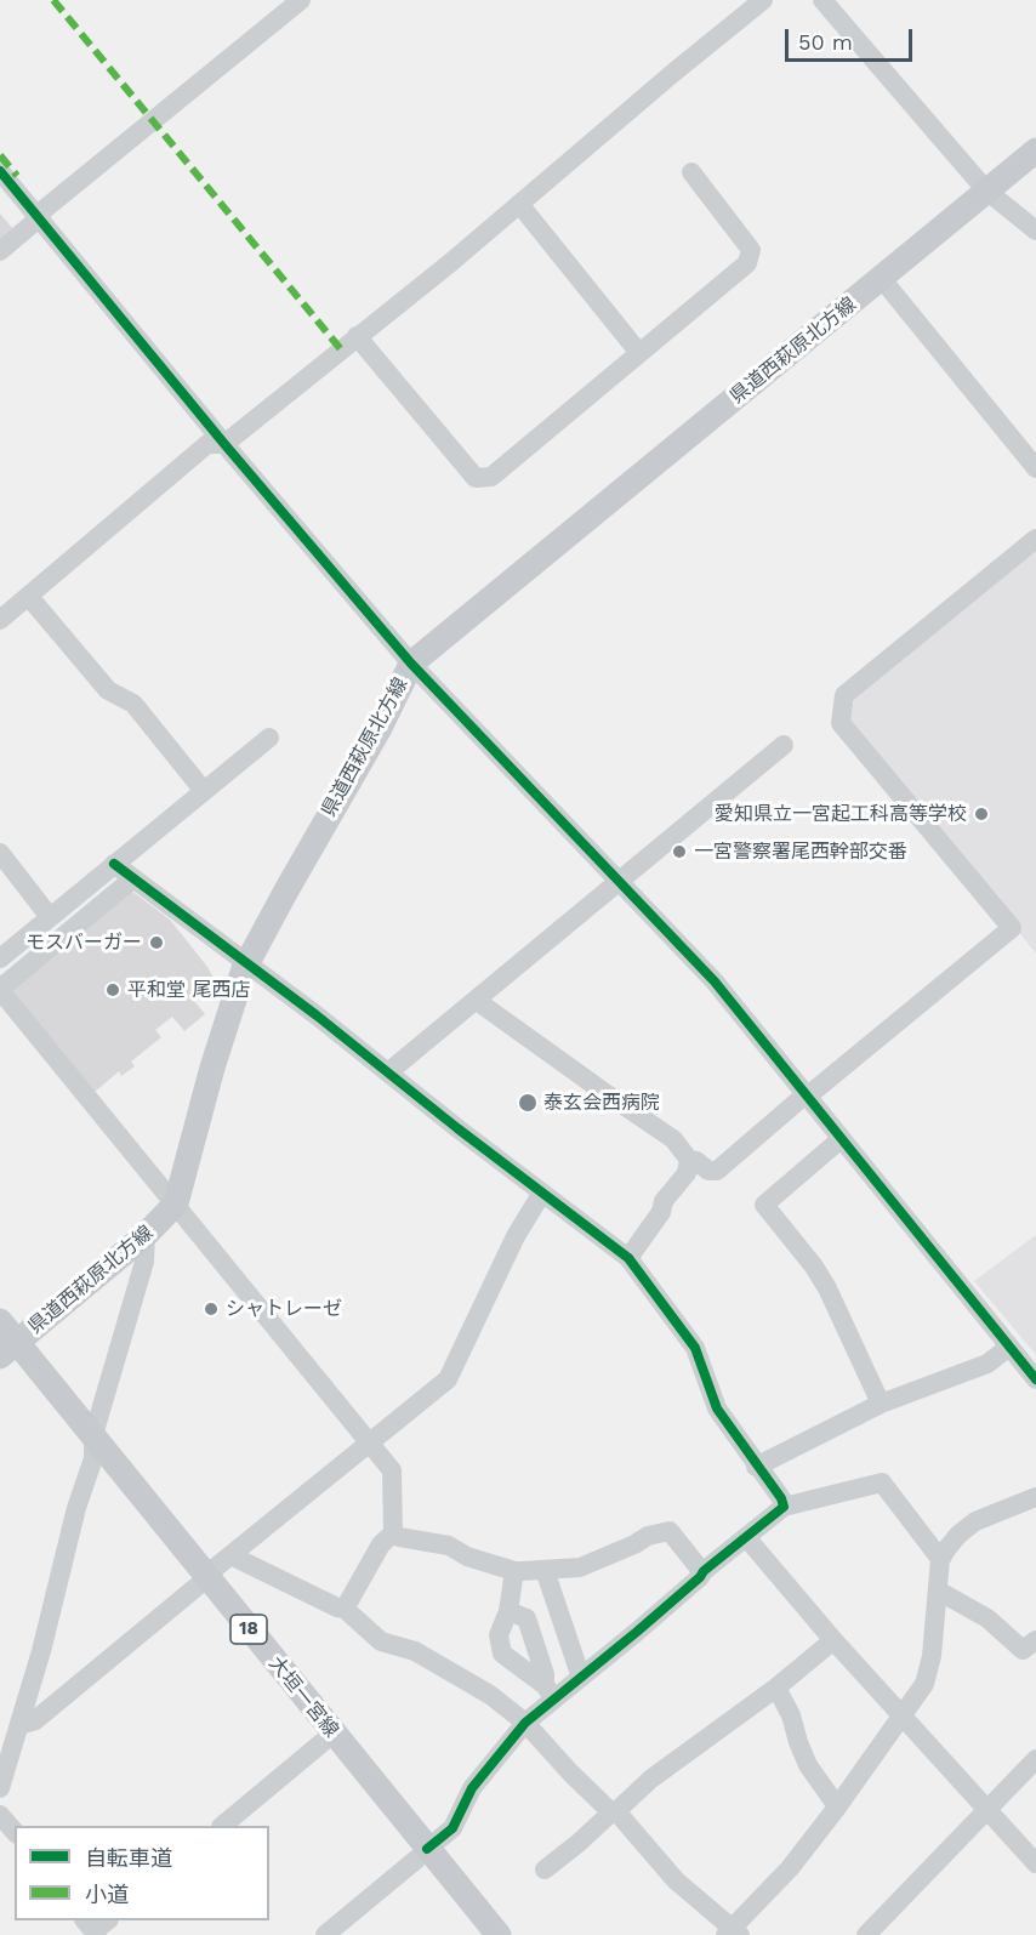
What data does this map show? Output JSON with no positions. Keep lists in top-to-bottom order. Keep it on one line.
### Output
{"streets":{"main road":["県道西萩原北方線","18","大垣一宮線"]},"crossings":[["県道西萩原北方線","大垣一宮線"]],"places":["愛知県立一宮起工科高等学校","一宮警察署尾西幹部交番","モスバーガー","平和堂 尾西店","泰玄会西病院","シャトレーゼ"],"legend":["自転車道","小道"],"scale_bar":"50 m"}
